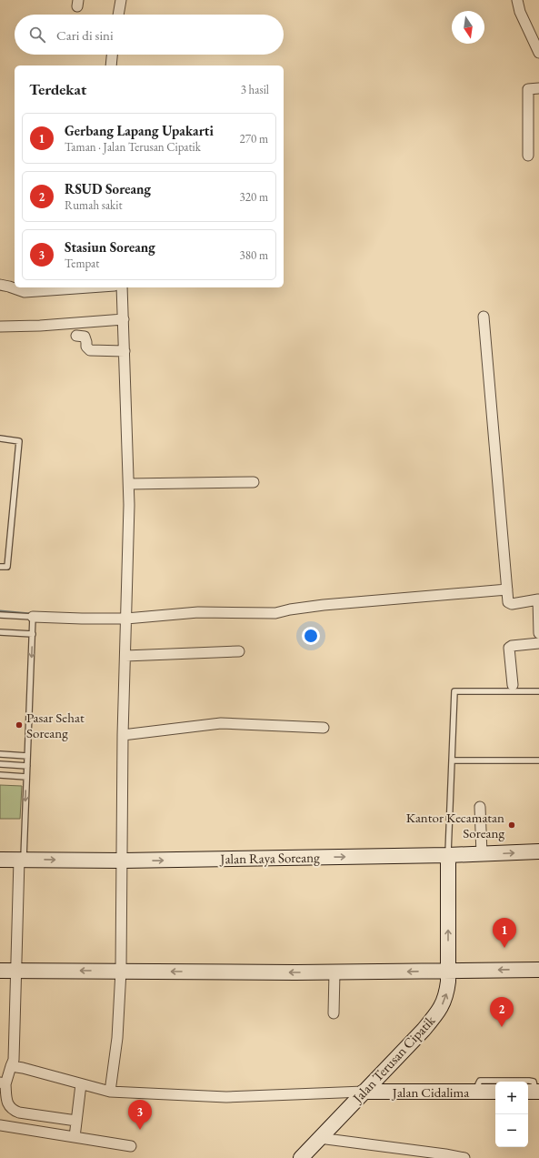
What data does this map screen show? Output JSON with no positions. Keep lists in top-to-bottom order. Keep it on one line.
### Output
{"streets":{"main road":["Jalan Raya Soreang","Jalan Terusan Cipatik","Jalan Cidalima"]},"crossings":[["Jalan Raya Soreang","Jalan Terusan Cipatik"],["Jalan Terusan Cipatik","Jalan Cidalima"]],"one_way":["Jalan Terusan Cipatik"],"places":["Pasar Sehat Soreang","Kantor Kecamatan Soreang"],"north":"bottom","page":{"search":"Cari di sini","heading":["Terdekat","3 hasil"],"list":[{"mark":"1","name":"Gerbang Lapang Upakarti","note":"Taman · Jalan Terusan Cipatik","value":"270 m"},{"mark":"2","name":"RSUD Soreang","note":"Rumah sakit","value":"320 m"},{"mark":"3","name":"Stasiun Soreang","note":"Tempat","value":"380 m"}],"pins":["1","2","3"],"map_buttons":["+","−"]}}
